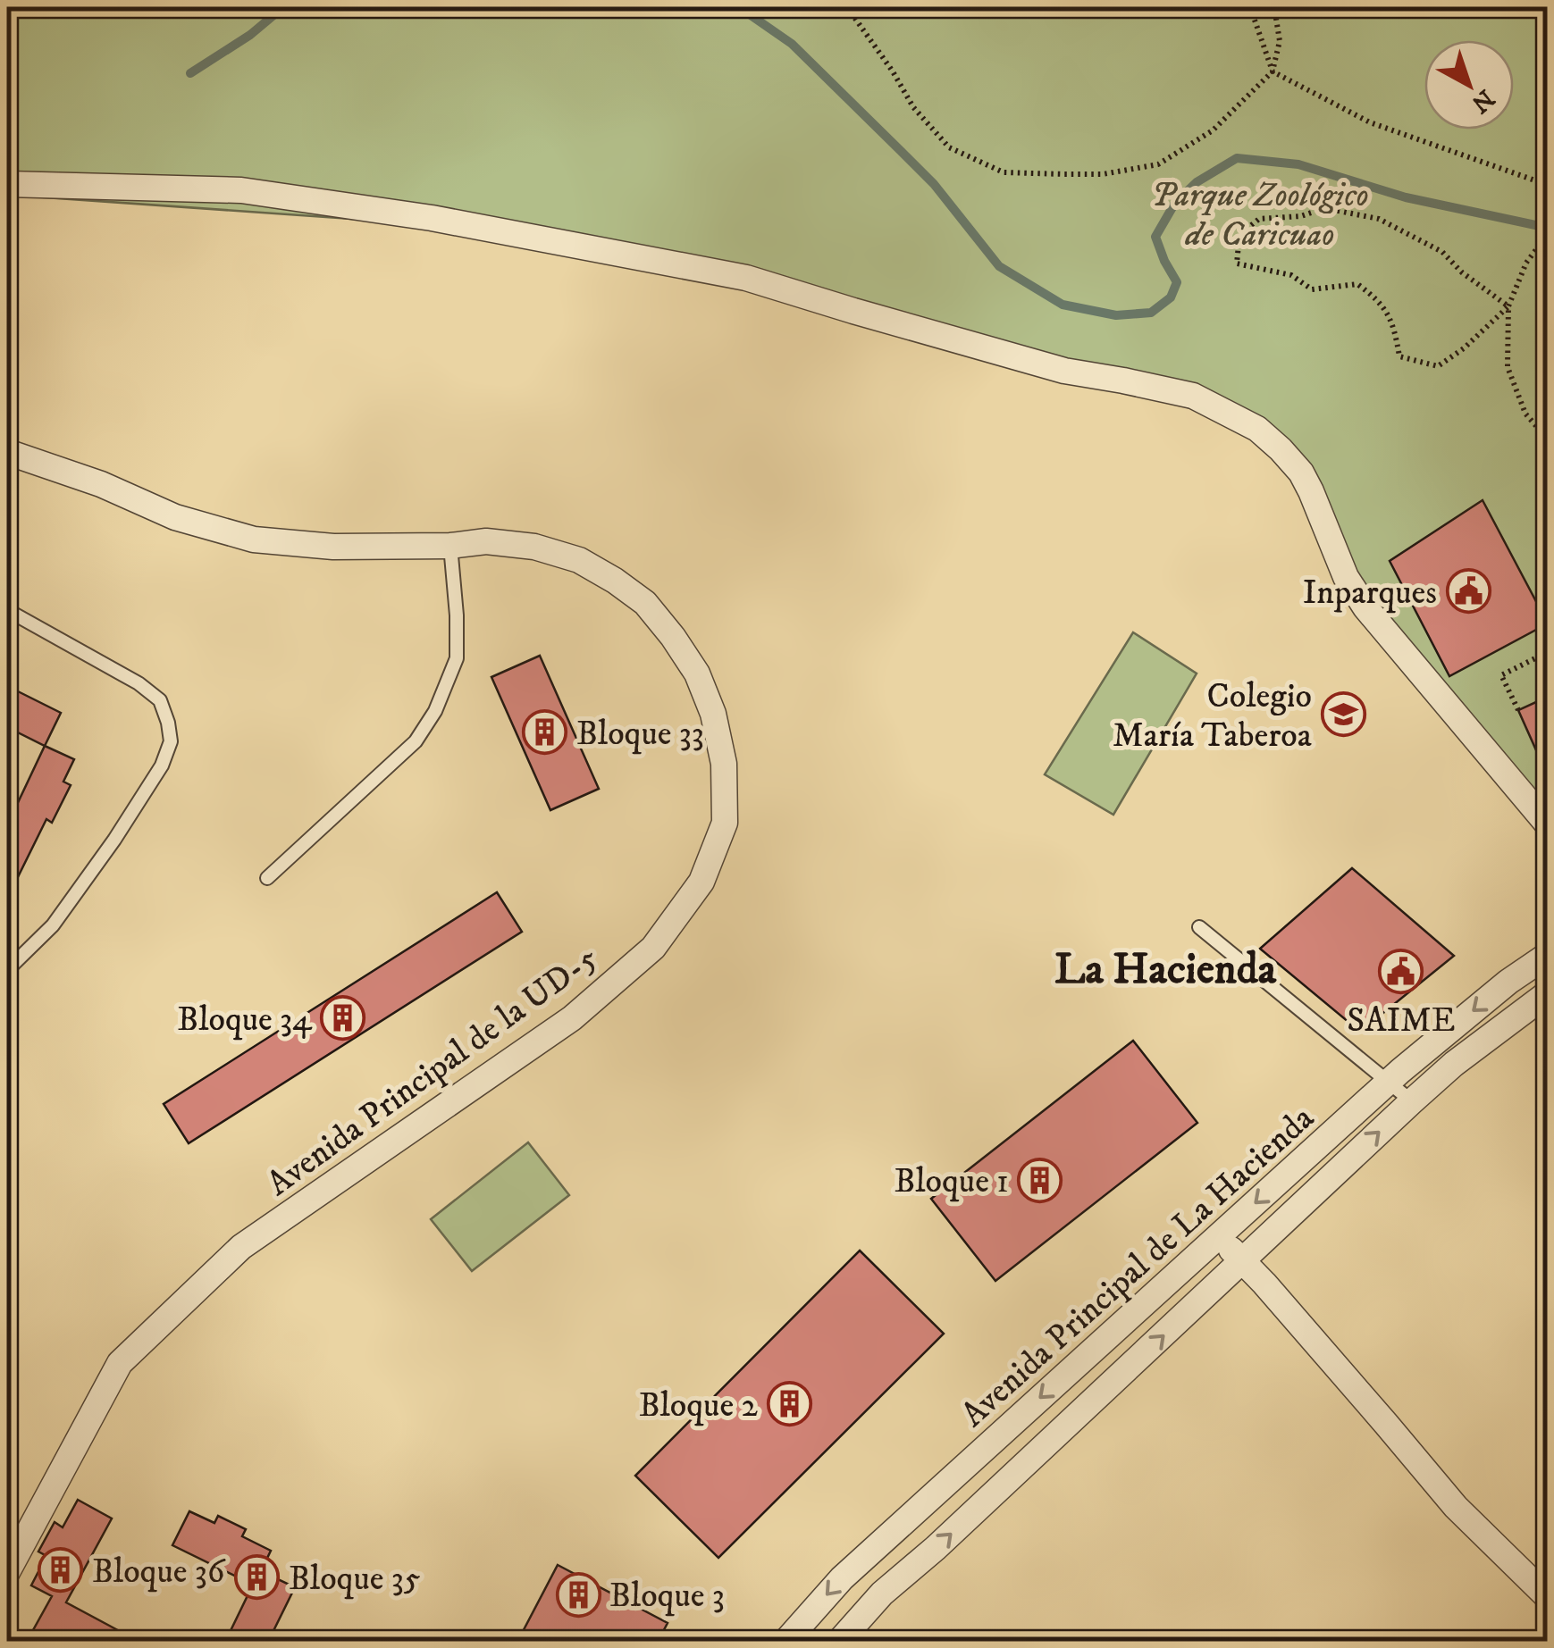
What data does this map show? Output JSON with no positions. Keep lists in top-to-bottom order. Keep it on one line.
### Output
{"streets":{"street":["Avenida Principal de la UD-5","Avenida Principal de La Hacienda"]},"districts":["La Hacienda"],"parks":["Parque Zoológico de Caricuao"],"places":{"public building":["Inparques","SAIME"],"school or university":["Colegio María Taberoa"],"building":["Bloque 33","Bloque 34","Bloque 1","Bloque 2","Bloque 36","Bloque 35","Bloque 3"]},"north":"bottom right"}
